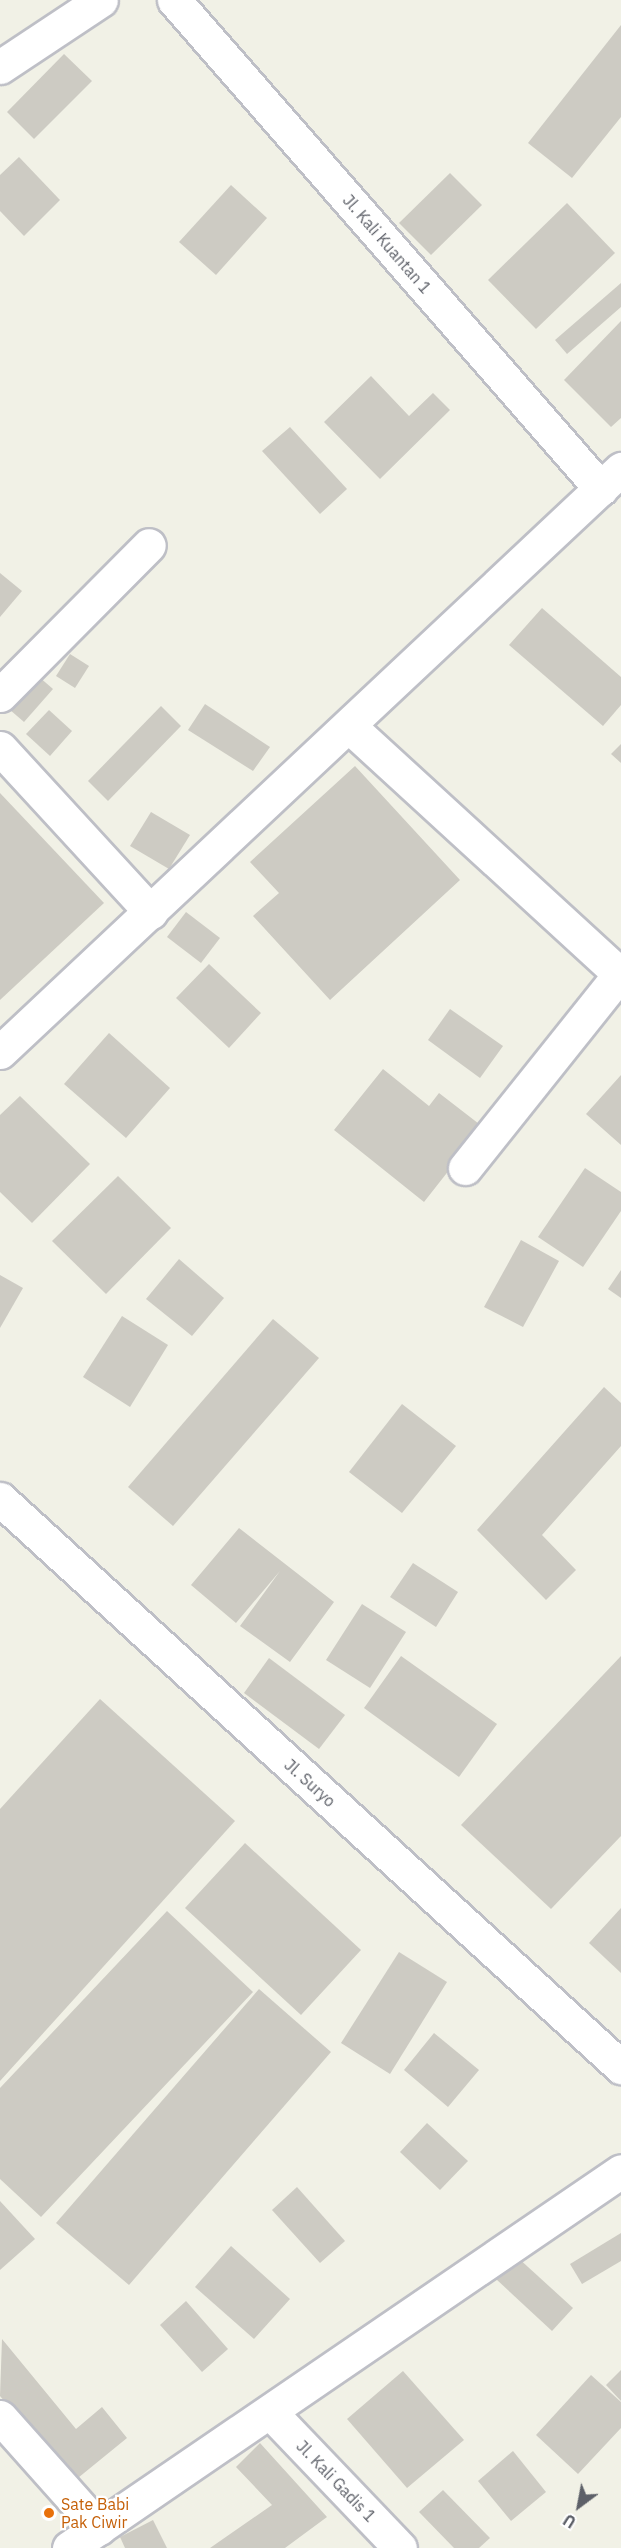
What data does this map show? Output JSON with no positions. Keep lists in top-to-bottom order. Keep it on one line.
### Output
{"streets":{"street":["Jl. Kali Kuantan 1","Jl. Suryo","Jl. Kali Gadis 1"]},"places":["Sate Babi Pak Ciwir"],"north":"bottom left"}
